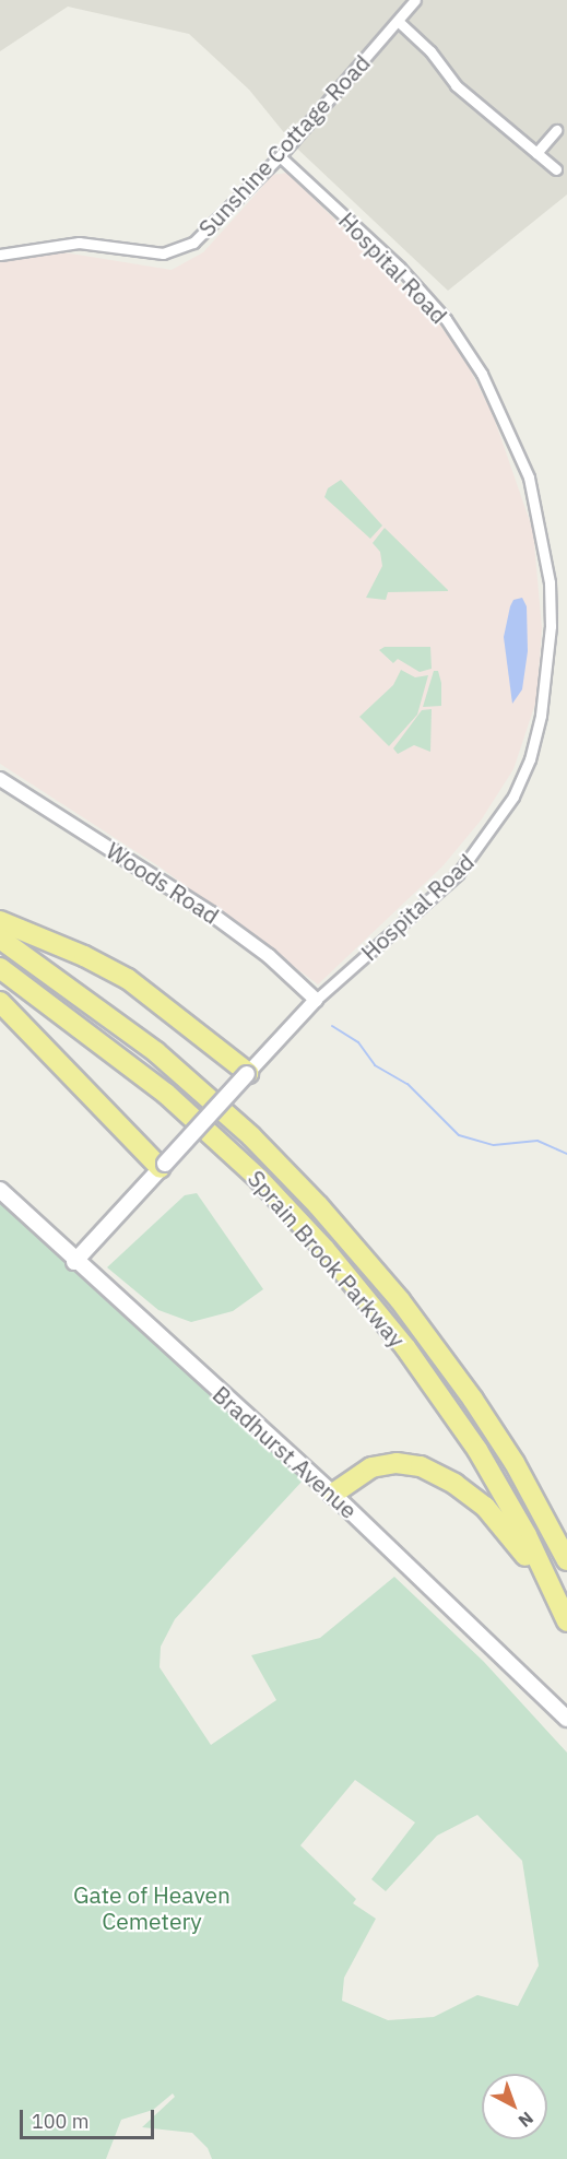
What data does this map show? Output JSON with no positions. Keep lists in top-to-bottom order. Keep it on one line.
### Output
{"streets":{"highway":["Sprain Brook Parkway"],"main road":["Hospital Road","Bradhurst Avenue"],"street":["Sunshine Cottage Road","Woods Road"]},"crossings":[["Sunshine Cottage Road","Hospital Road"],["Hospital Road","Woods Road"],["Hospital Road","Bradhurst Avenue"]],"parks":["Gate of Heaven Cemetery"],"scale_bar":"100 m","north":"bottom right"}
